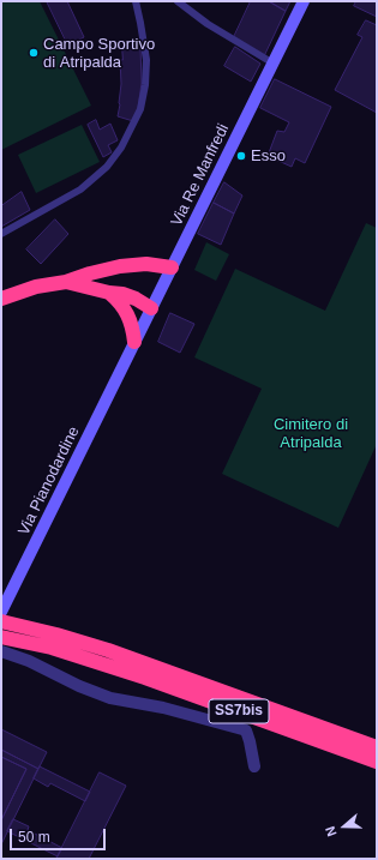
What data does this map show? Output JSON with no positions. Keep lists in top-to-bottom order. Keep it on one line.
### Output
{"streets":{"highway":["SS7bis"],"street":["Via Re Manfredi","Via Pianodardine"]},"crossings":[["Via Re Manfredi","Via Pianodardine"]],"parks":["Cimitero di Atripalda"],"places":["Campo Sportivo di Atripalda","Esso"],"scale_bar":"50 m","north":"left"}
